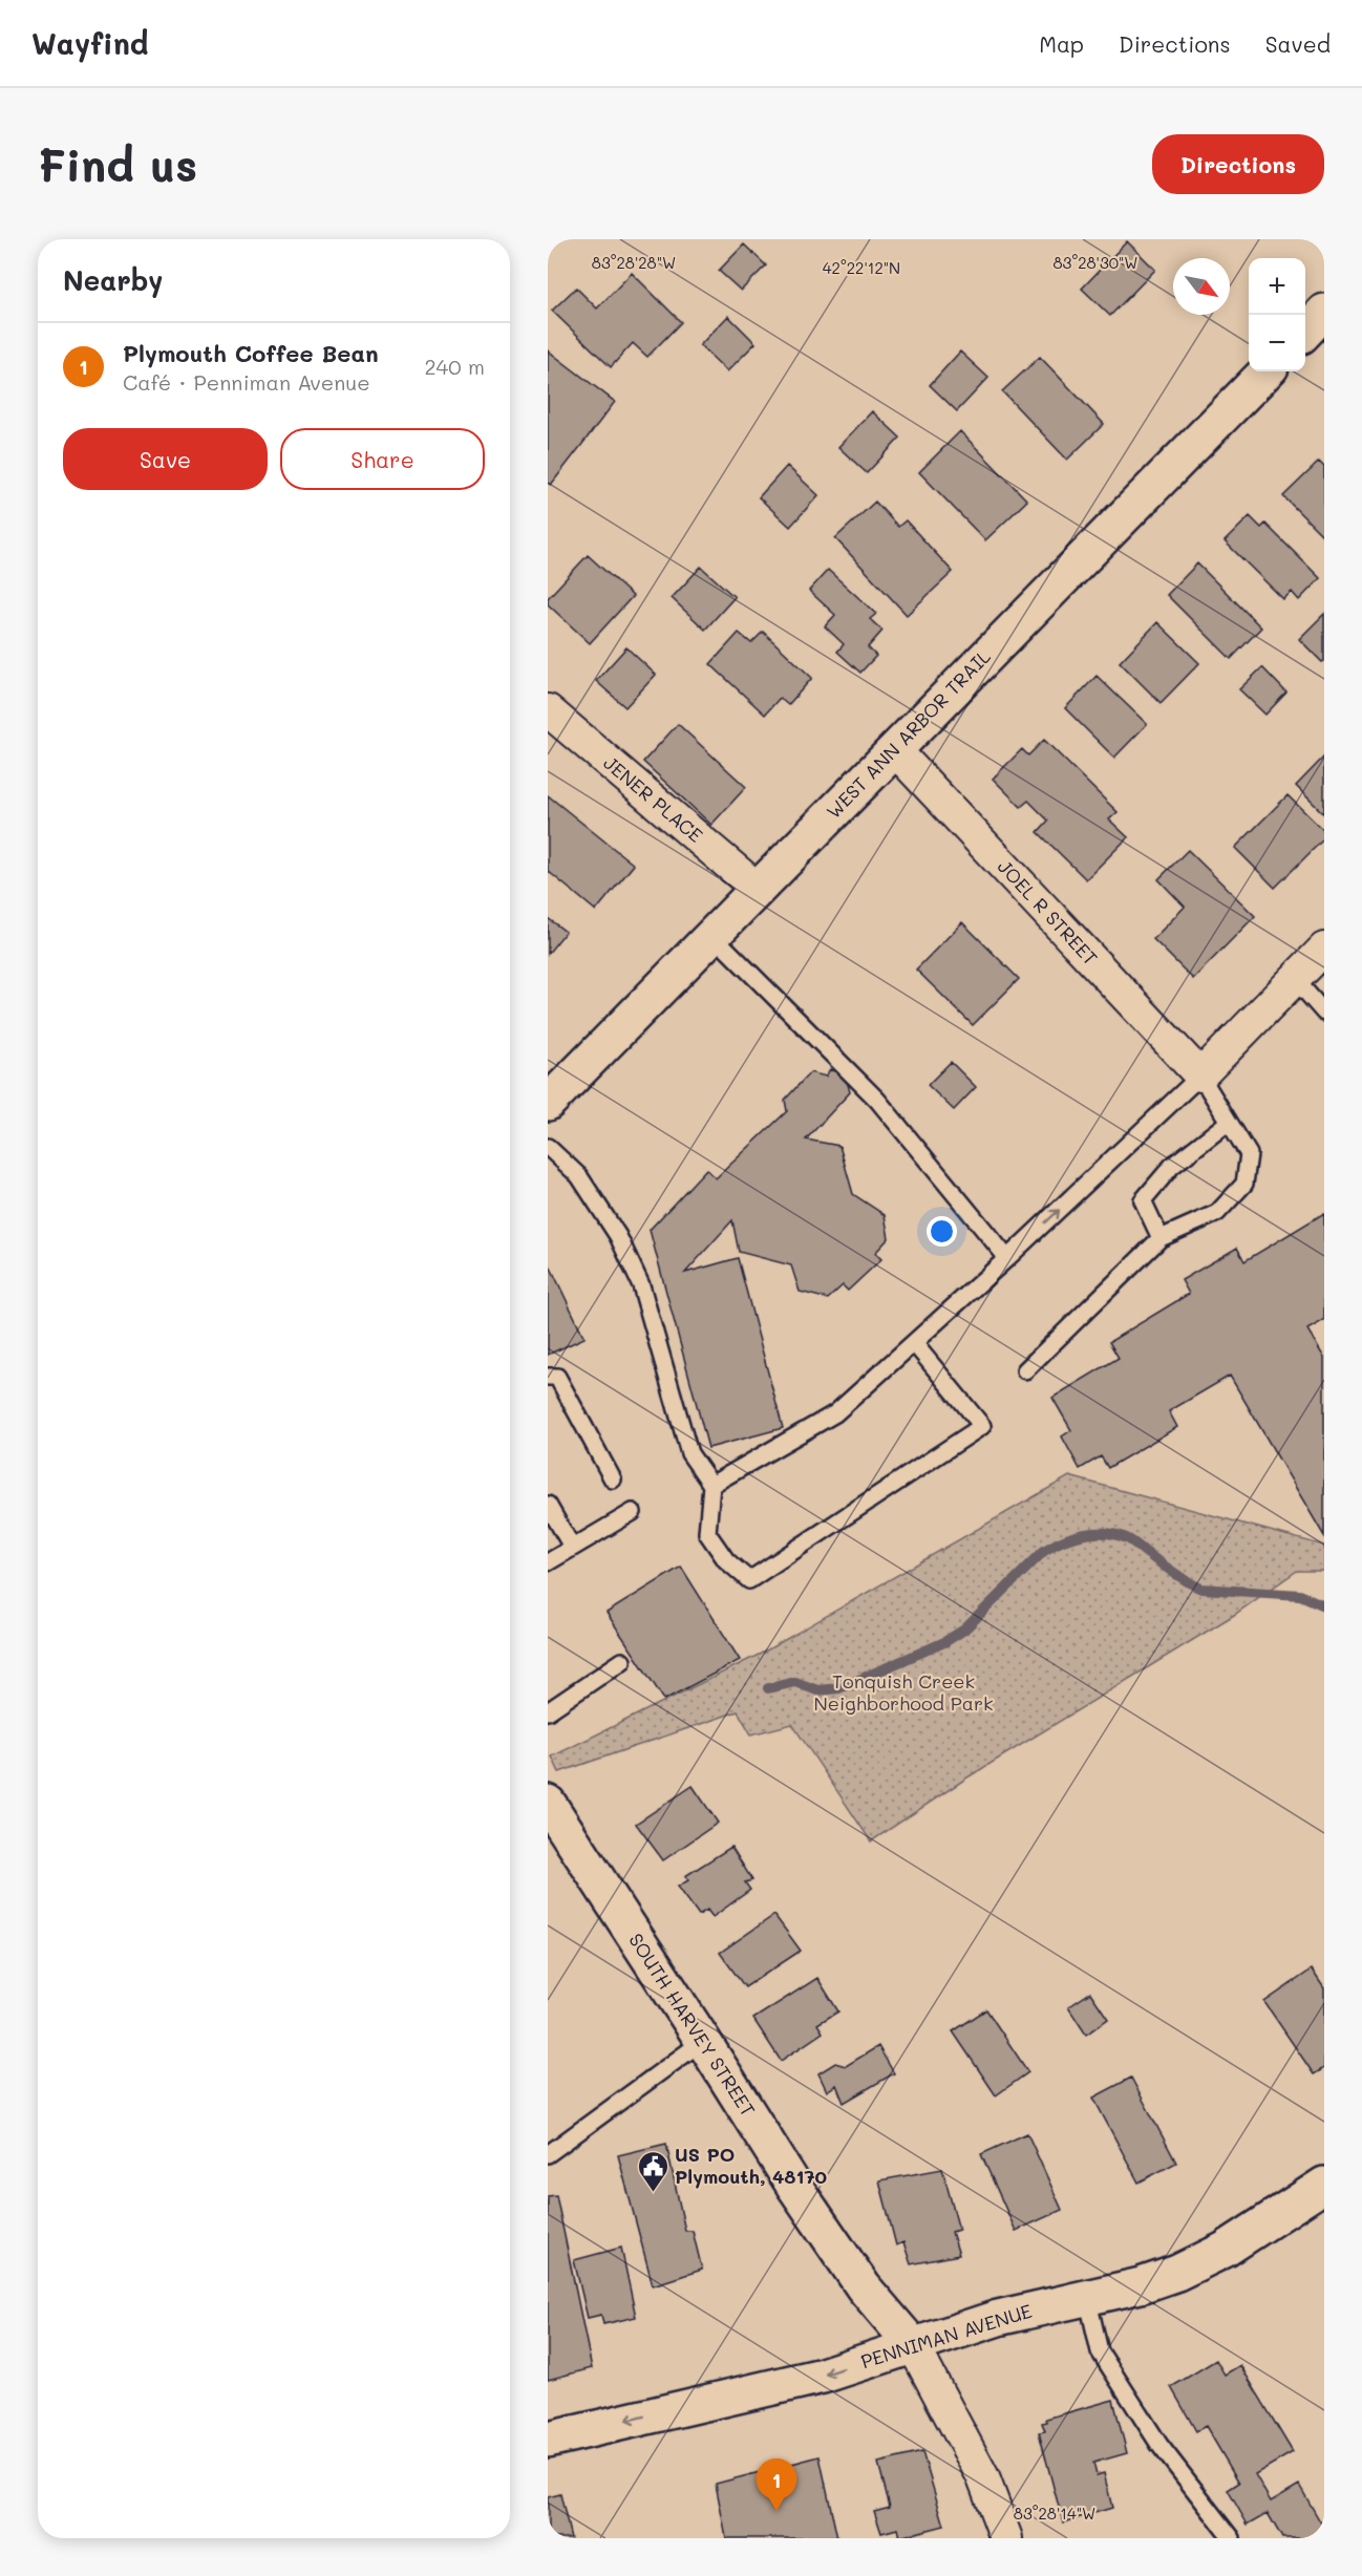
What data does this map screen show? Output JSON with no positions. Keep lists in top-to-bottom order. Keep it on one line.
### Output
{"streets":{"street":["WEST ANN ARBOR TRAIL","JENER PLACE","JOEL R STREET","SOUTH HARVEY STREET","PENNIMAN AVENUE"]},"crossings":[["WEST ANN ARBOR TRAIL","JENER PLACE"],["WEST ANN ARBOR TRAIL","JOEL R STREET"],["SOUTH HARVEY STREET","PENNIMAN AVENUE"]],"one_way":["PENNIMAN AVENUE"],"parks":["Tonquish Creek Neighborhood Park"],"places":{"public building":["US PO Plymouth, 48170"]},"north":"bottom right","page":{"header":"Wayfind","nav":["Map","Directions","Saved"],"buttons":["Directions",["Save","Share"]],"title":"Find us","heading":"Nearby","map_buttons":["+","−"],"list":[{"mark":"1","name":"Plymouth Coffee Bean","note":"Café · Penniman Avenue","value":"240 m"}],"pins":"1"},"coordinates":["83°28'28\"W","83°28'30\"W","42°22'12\"N","83°28'14\"W"]}
